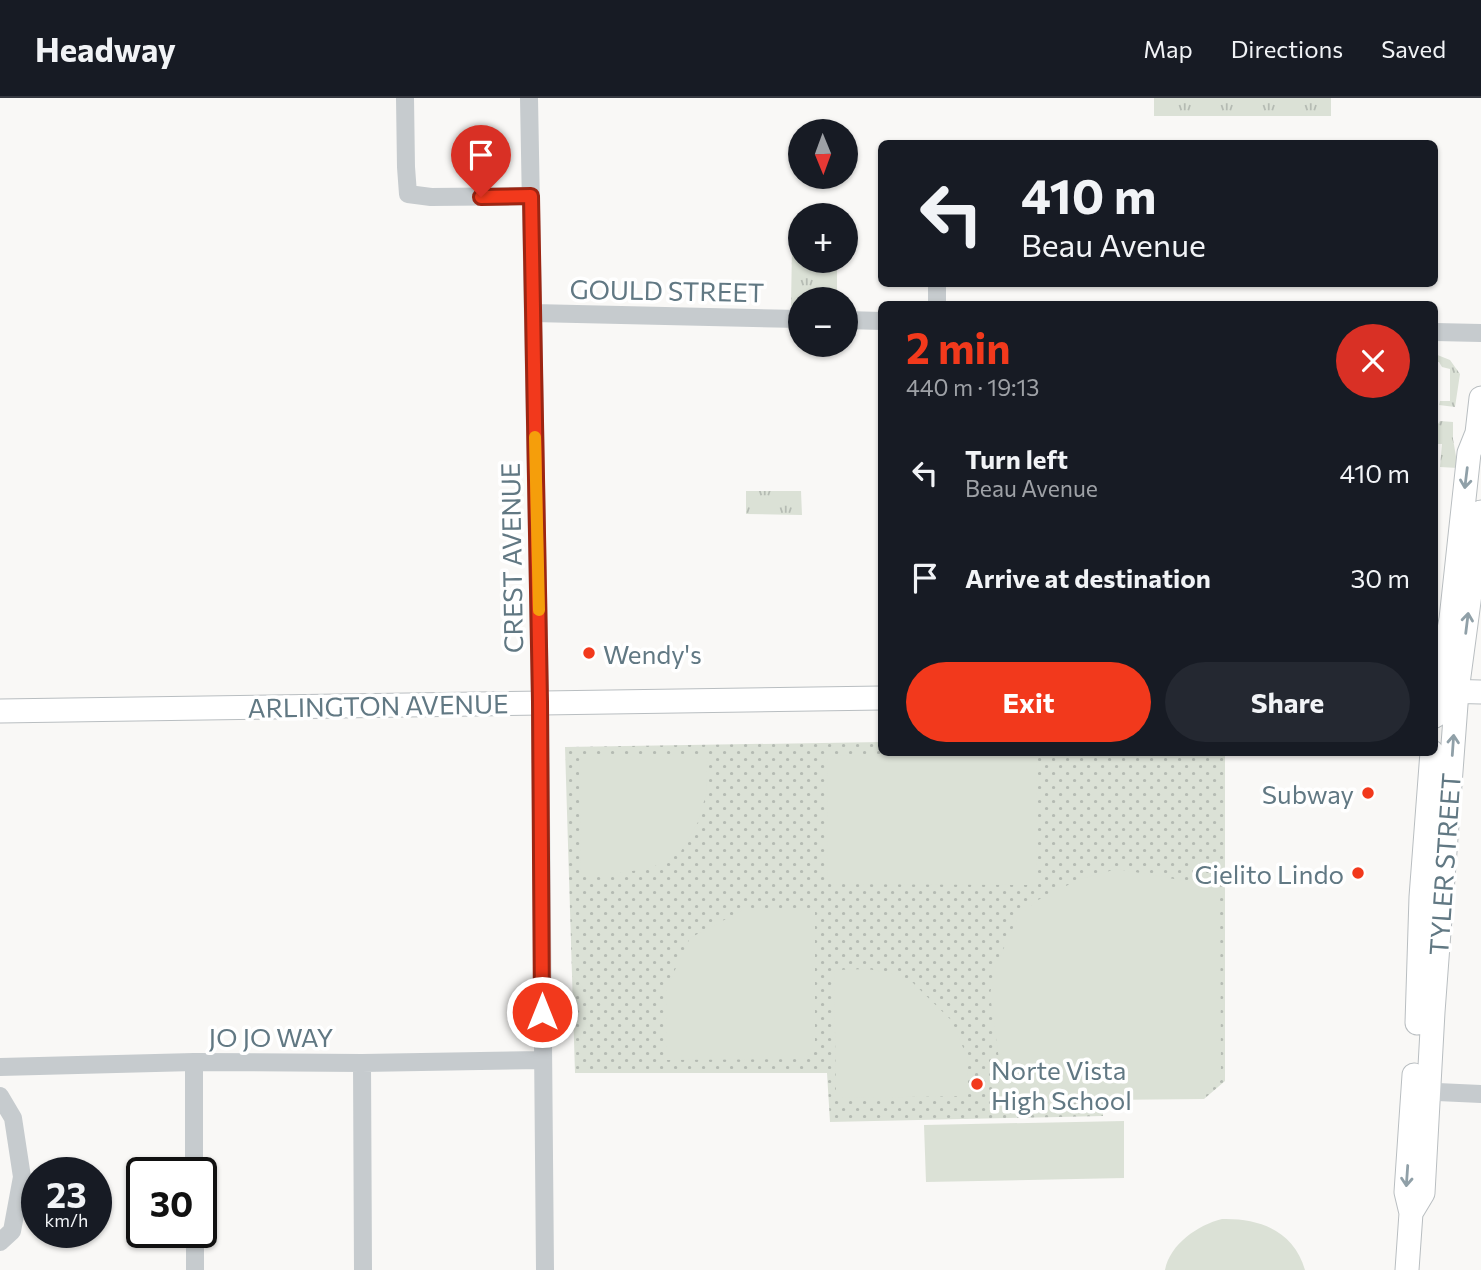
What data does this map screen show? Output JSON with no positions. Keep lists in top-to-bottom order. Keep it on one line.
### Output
{"streets":{"main road":["ARLINGTON AVENUE","TYLER STREET"],"street":["GOULD STREET","CREST AVENUE","JO JO WAY"]},"crossings":[["GOULD STREET","CREST AVENUE"],["CREST AVENUE","ARLINGTON AVENUE"],["CREST AVENUE","JO JO WAY"]],"places":["Wendy's","Subway","Cielito Lindo","Norte Vista High School"],"north":"bottom","page":{"header":"Headway","nav":["Map","Directions","Saved"],"map_buttons":["+","−"],"turn":["410 m","Beau Avenue"],"heading":["2 min","440 m · 19:13"],"list":[{"name":"Turn left","note":"Beau Avenue","value":"410 m"},{"name":"Arrive at destination","value":"30 m"}],"buttons":["Exit","Share"],"speed":"23 km/h","limit":"30"}}
